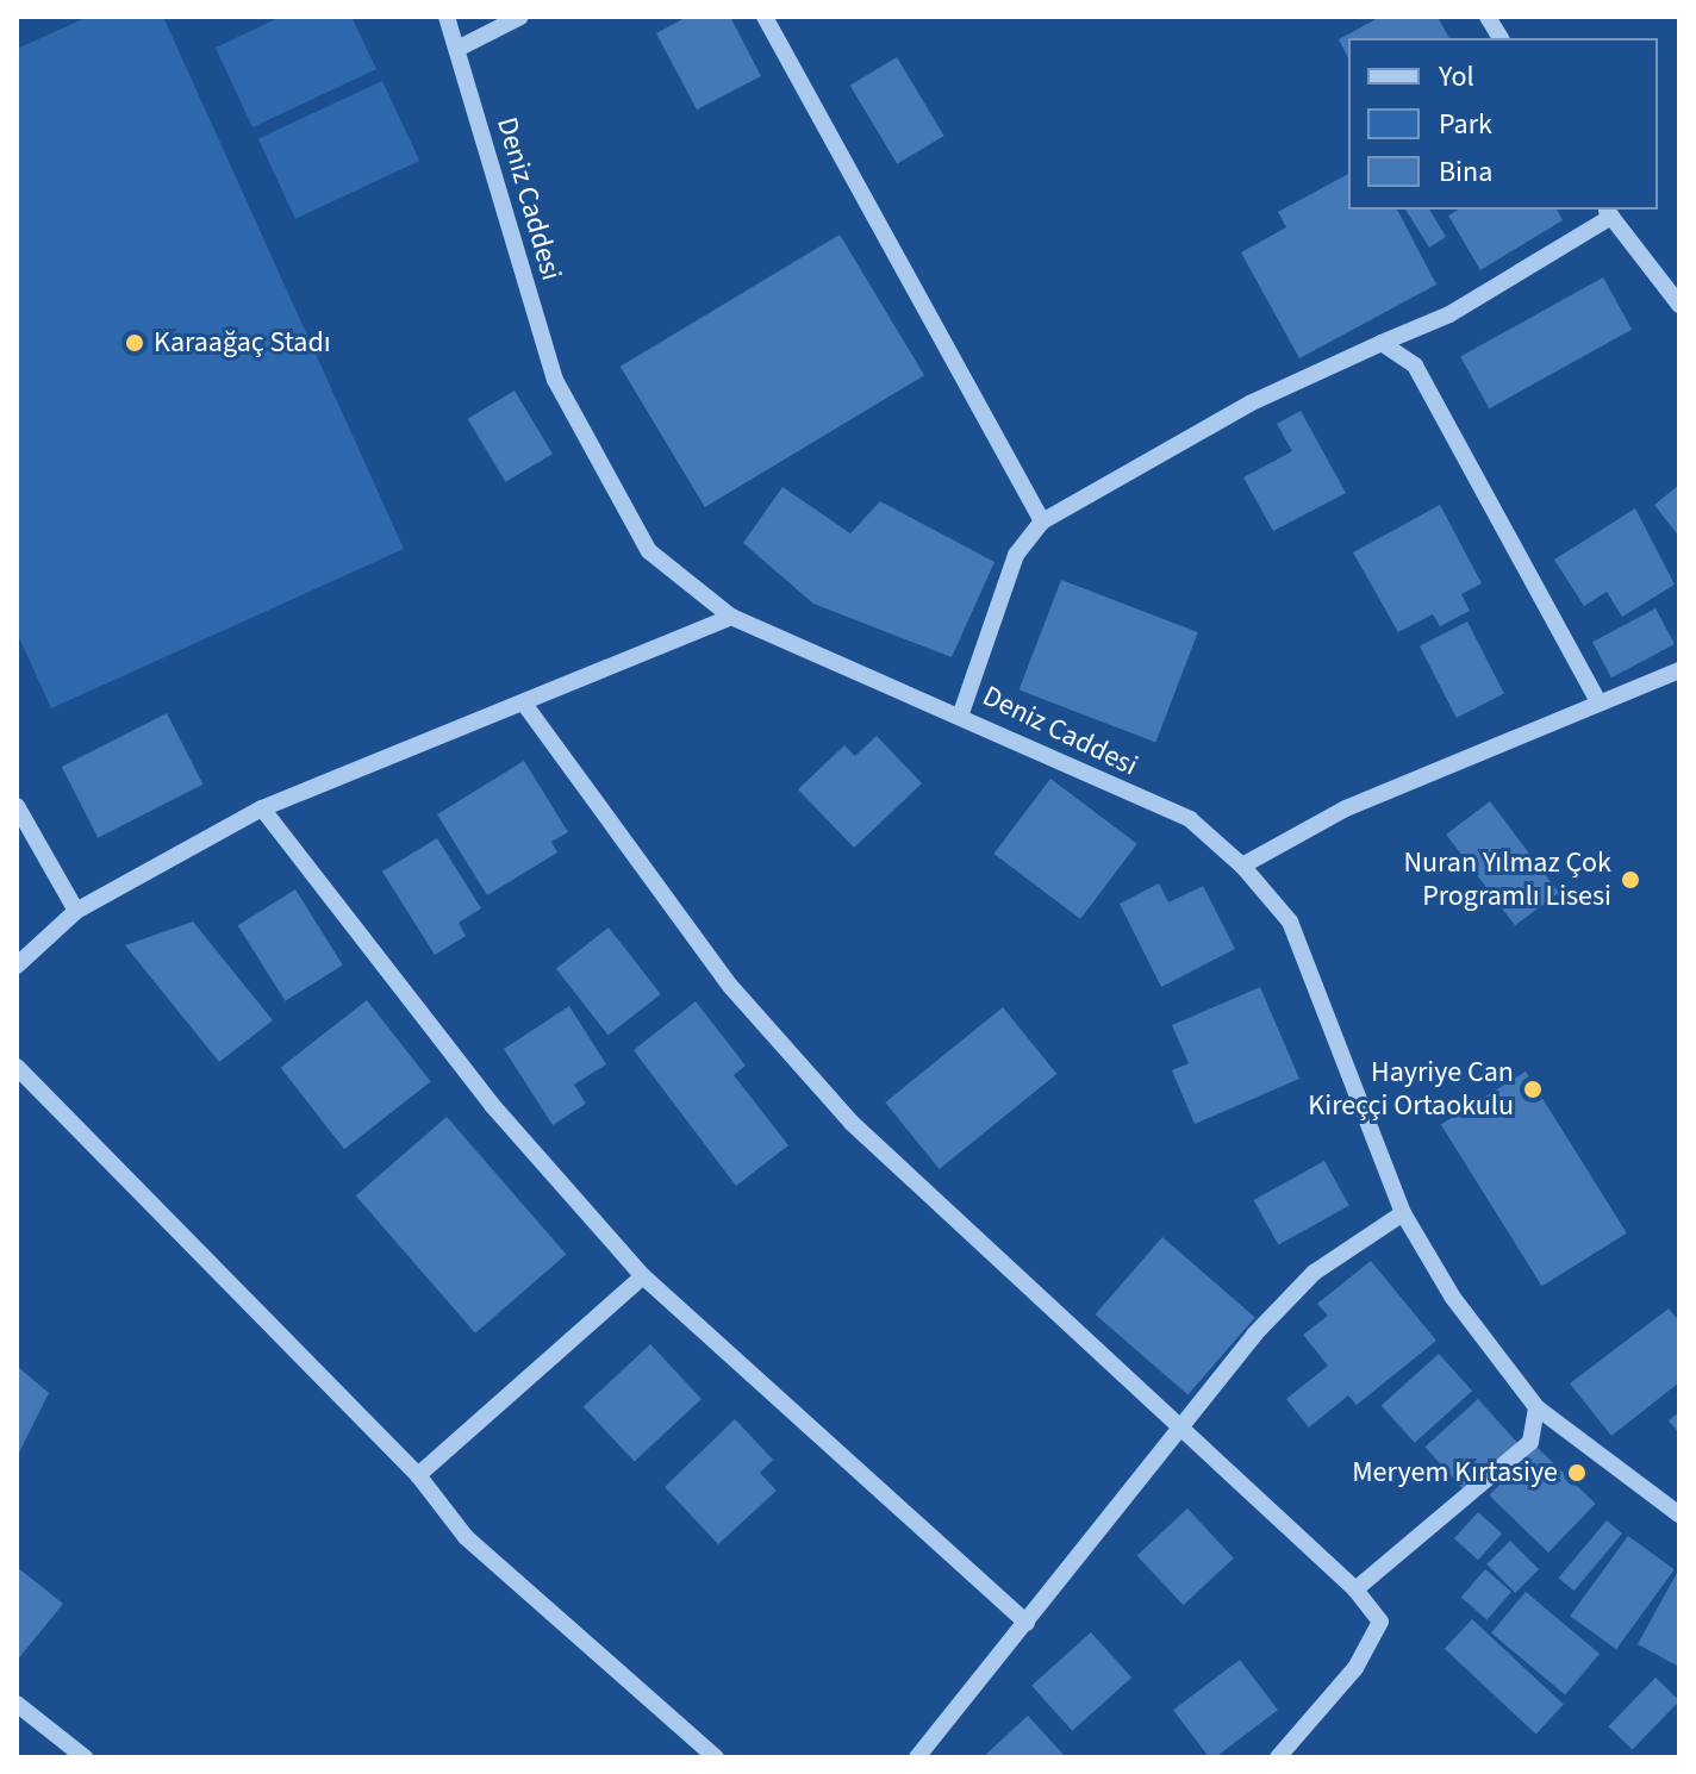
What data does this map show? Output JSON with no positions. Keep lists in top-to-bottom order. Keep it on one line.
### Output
{"streets":{"street":["Deniz Caddesi"]},"places":["Karaağaç Stadı","Nuran Yılmaz Çok Programlı Lisesi","Hayriye Can Kireççi Ortaokulu","Meryem Kırtasiye"],"legend":["Yol","Park","Bina"]}
